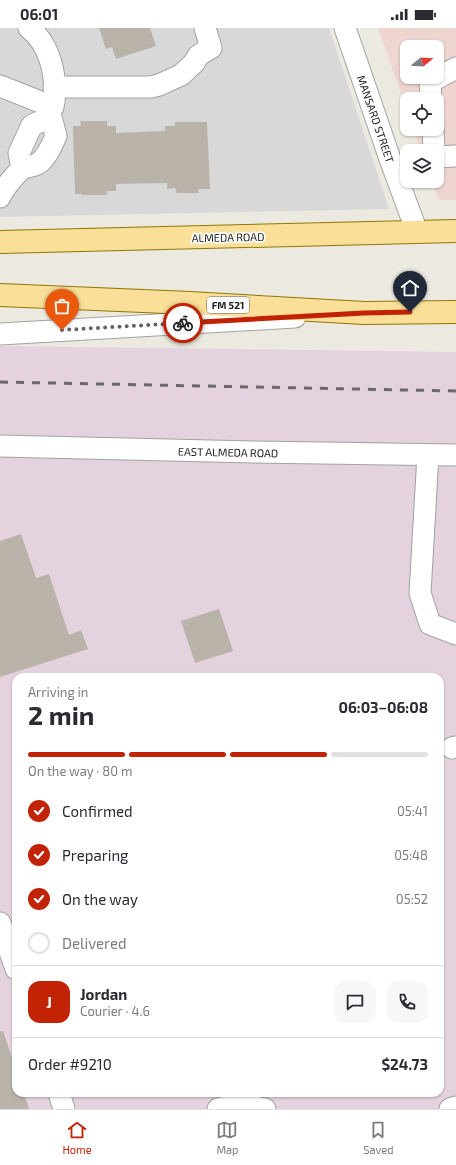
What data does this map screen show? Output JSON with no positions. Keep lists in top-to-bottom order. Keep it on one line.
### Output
{"streets":{"main road":["ALMEDA ROAD","FM 521"],"street":["MANSARD STREET","EAST ALMEDA ROAD"]},"crossings":[["MANSARD STREET","ALMEDA ROAD"]],"north":"right","page":{"status":"06:01","heading":["2 min","Arriving in","06:03–06:08"],"panel":["Jordan","Courier · 4.6","Order #9210","$24.73"],"bar":"On the way · 80 m","list":[["Confirmed","05:41"],["Preparing","05:48"],["On the way","05:52"],"Delivered"],"round":"J","tabs":["Home","Map","Saved"]}}
